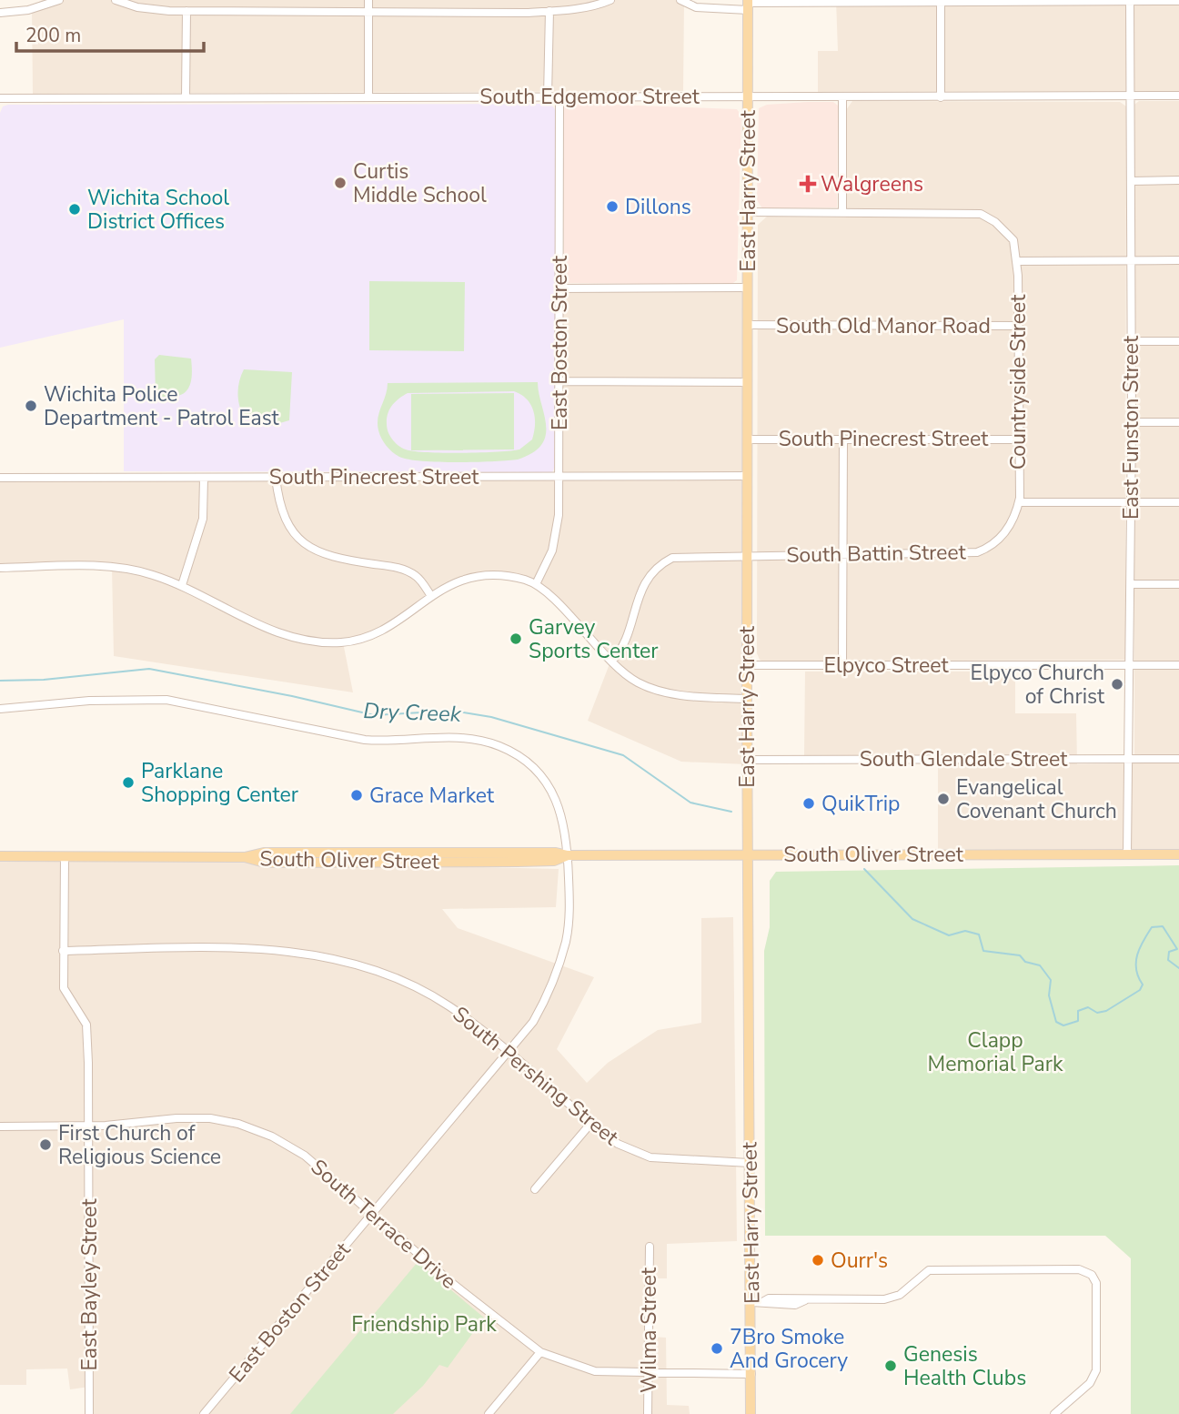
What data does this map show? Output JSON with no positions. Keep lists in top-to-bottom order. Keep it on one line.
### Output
{"streets":{"main road":["East Harry Street","South Oliver Street"],"street":["South Edgemoor Street","South Old Manor Road","East Boston Street","Countryside Street","East Funston Street","South Pinecrest Street","South Battin Street","Elpyco Street","South Glendale Street","South Pershing Street","South Terrace Drive","East Bayley Street","Wilma Street"]},"crossings":[["South Edgemoor Street","East Harry Street"],["South Edgemoor Street","East Boston Street"],["South Edgemoor Street","East Funston Street"],["East Harry Street","South Old Manor Road"],["East Harry Street","Countryside Street"],["East Harry Street","South Pinecrest Street"],["East Harry Street","South Battin Street"],["East Harry Street","Elpyco Street"],["East Harry Street","South Glendale Street"],["East Harry Street","South Oliver Street"],["East Harry Street","South Pershing Street"],["East Harry Street","South Terrace Drive"],["South Old Manor Road","Countryside Street"],["East Boston Street","South Pinecrest Street"],["East Boston Street","South Oliver Street"],["East Boston Street","South Pershing Street"],["East Boston Street","South Terrace Drive"],["Countryside Street","South Pinecrest Street"],["Countryside Street","South Battin Street"],["East Funston Street","Elpyco Street"],["East Funston Street","South Glendale Street"],["East Funston Street","South Oliver Street"],["South Oliver Street","East Bayley Street"],["South Pershing Street","East Bayley Street"],["South Terrace Drive","East Bayley Street"],["South Terrace Drive","Wilma Street"]],"water":["Dry Creek"],"parks":["Clapp Memorial Park","Friendship Park"],"places":{"other":["Curtis Middle School","Dillons","Wichita School District Offices","Wichita Police Department - Patrol East","Garvey Sports Center","Elpyco Church of Christ","Parklane Shopping Center","Grace Market","Evangelical Covenant Church","QuikTrip","First Church of Religious Science","Ourr's","7Bro Smoke And Grocery","Genesis Health Clubs"],"health":["Walgreens"]},"scale_bar":"200 m"}
